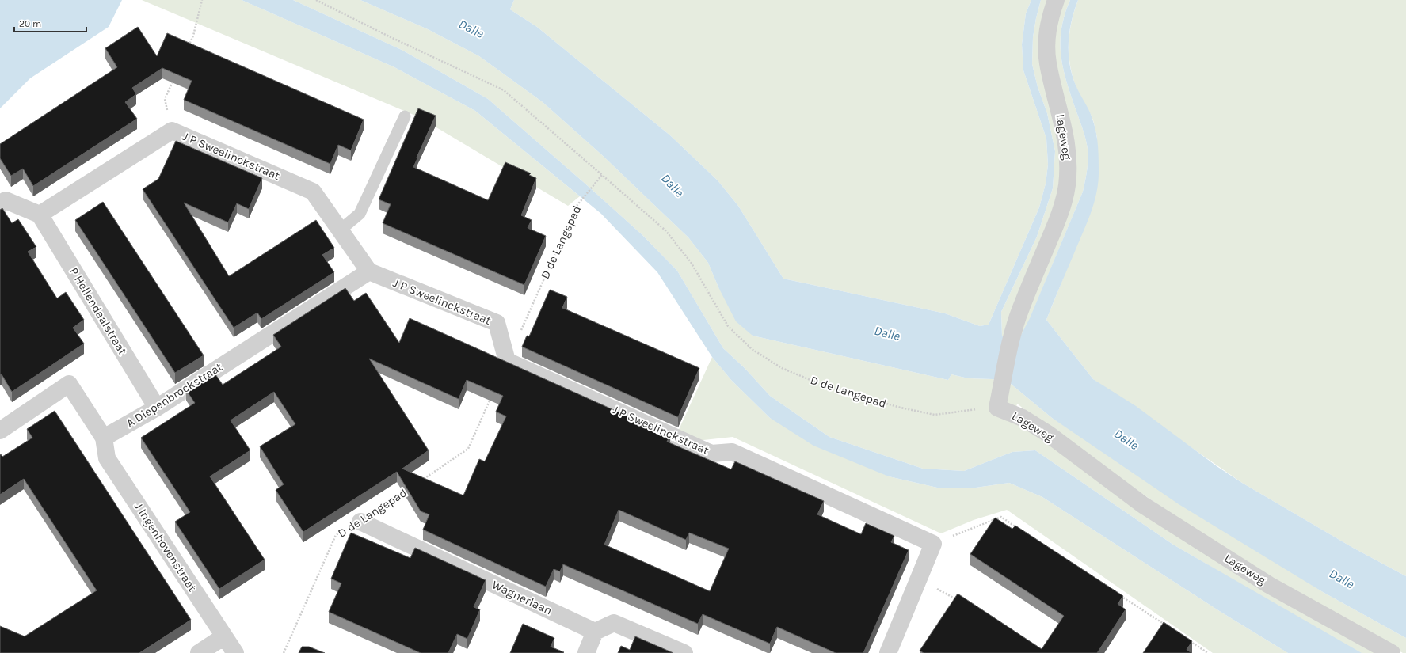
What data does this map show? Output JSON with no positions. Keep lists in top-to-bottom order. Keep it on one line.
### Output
{"streets":{"street":["Lageweg","J P Sweelinckstraat","P Hellendaalstraat","A Diepenbrockstraat","J Ingenhovenstraat","Wagnerlaan"],"path":["D de Langepad"]},"crossings":[["Lageweg","D de Langepad"],["J P Sweelinckstraat","D de Langepad"],["J P Sweelinckstraat","P Hellendaalstraat"],["J P Sweelinckstraat","A Diepenbrockstraat"],["D de Langepad","Wagnerlaan"],["P Hellendaalstraat","A Diepenbrockstraat"],["A Diepenbrockstraat","J Ingenhovenstraat"]],"water":["Dalle"],"scale_bar":"20 m"}
